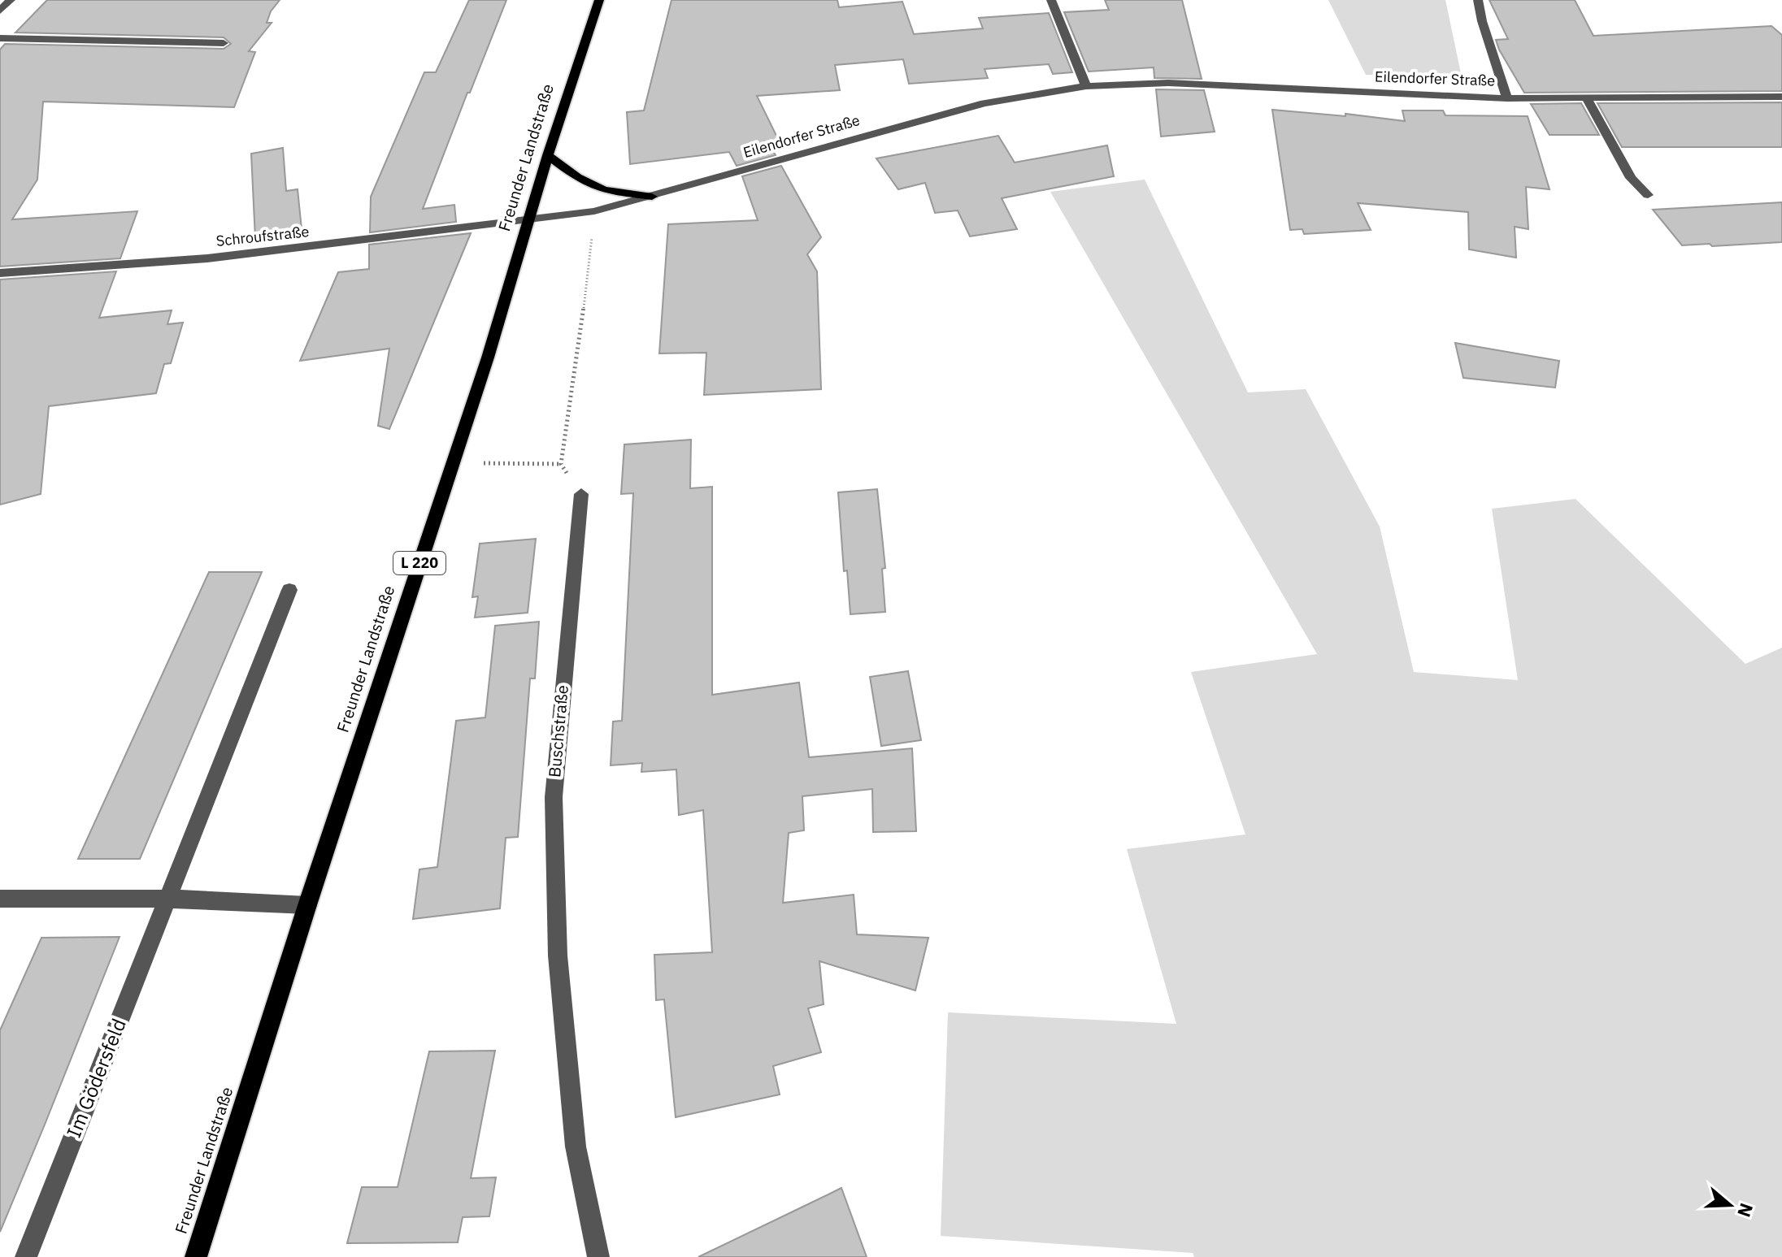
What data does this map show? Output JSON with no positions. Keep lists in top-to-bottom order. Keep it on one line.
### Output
{"streets":{"main road":["Freunder Landstraße","L 220"],"street":["Eilendorfer Straße","Schroufstraße","Buschstraße","Im Gödersfeld"]},"crossings":[["Eilendorfer Straße","Freunder Landstraße"],["Eilendorfer Straße","Schroufstraße"],["Freunder Landstraße","Schroufstraße"]],"north":"right"}
